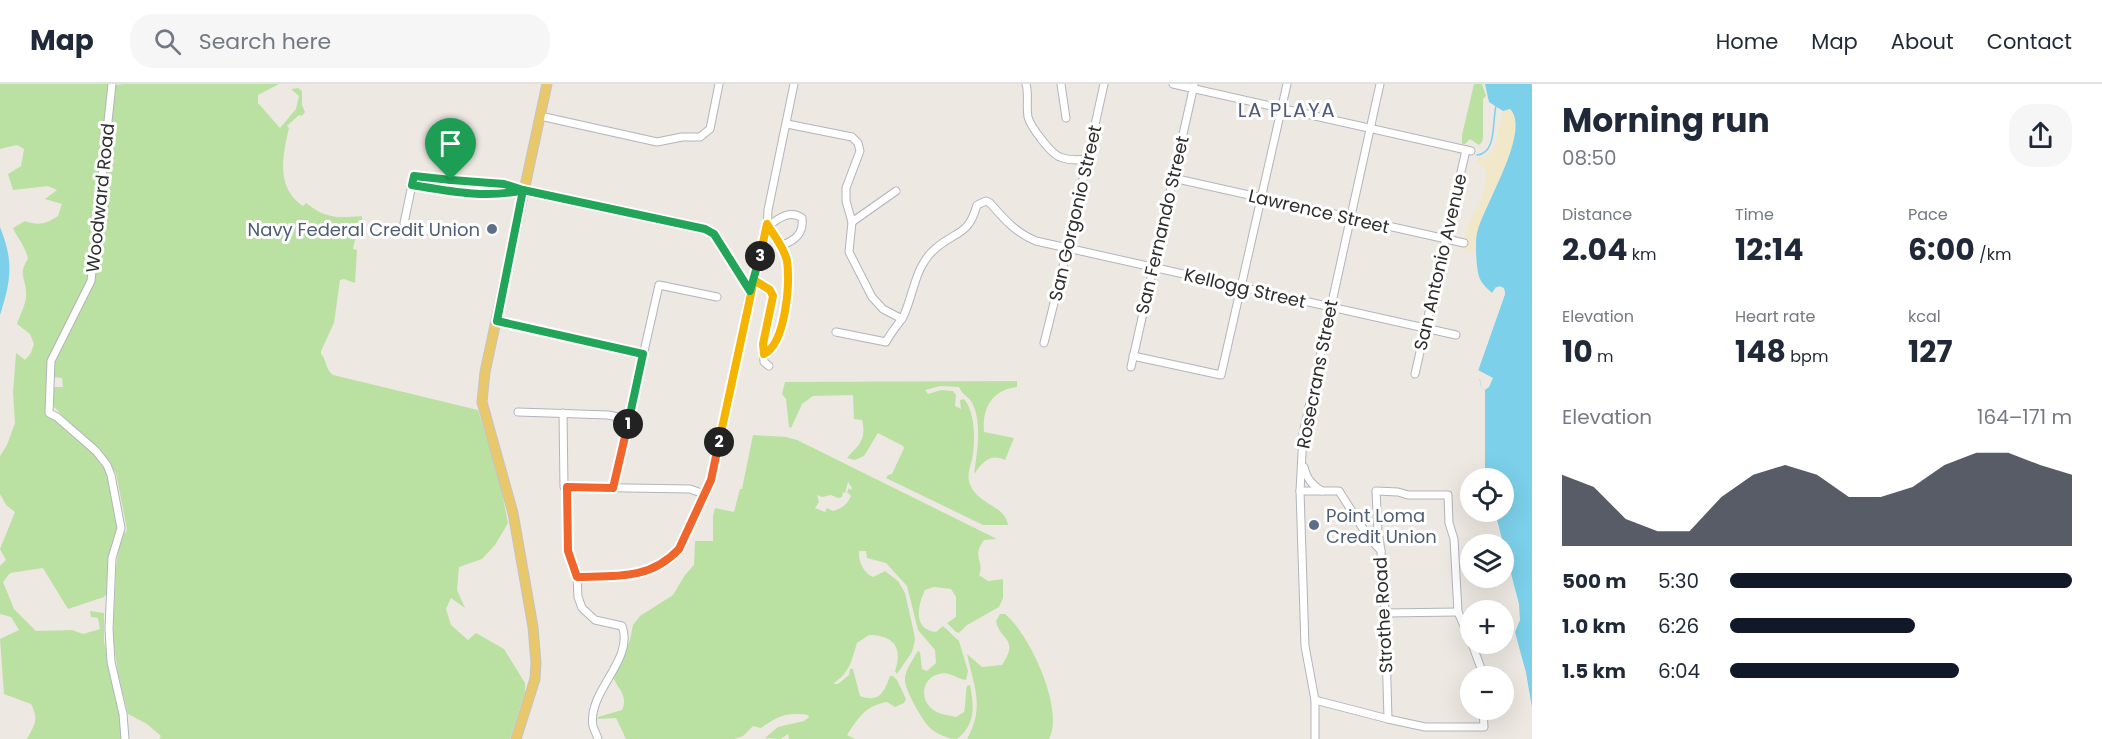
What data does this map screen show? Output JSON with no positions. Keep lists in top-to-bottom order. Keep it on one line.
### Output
{"streets":{"street":["Woodward Road","Lawrence Street","San Gorgonio Street","San Fernando Street","San Antonio Avenue","Kellogg Street","Rosecrans Street","Strothe Road"]},"crossings":[["Lawrence Street","San Fernando Street"],["Lawrence Street","San Antonio Avenue"],["Lawrence Street","Rosecrans Street"],["San Gorgonio Street","Kellogg Street"],["San Fernando Street","Kellogg Street"],["San Antonio Avenue","Kellogg Street"],["San Antonio Avenue","Rosecrans Street"],["Kellogg Street","Rosecrans Street"],["Rosecrans Street","Strothe Road"]],"districts":["LA PLAYA"],"places":["Navy Federal Credit Union","Point Loma Credit Union"],"page":{"header":"Map","search":"Search here","nav":["Home","Map","About","Contact"],"heading":["Morning run","08:50"],"stats":[["Distance","2.04 km"],["Time","12:14"],["Pace","6:00 /km"],["Elevation","10 m"],["Heart rate","148 bpm"],["kcal","127"]],"pins":["3","1","2"],"chart":["Elevation","164–171 m"],"map_buttons":["+","−"],"list":[{"name":"500 m","note":"5:30"},{"name":"1.0 km","note":"6:26"},{"name":"1.5 km","note":"6:04"}]}}
